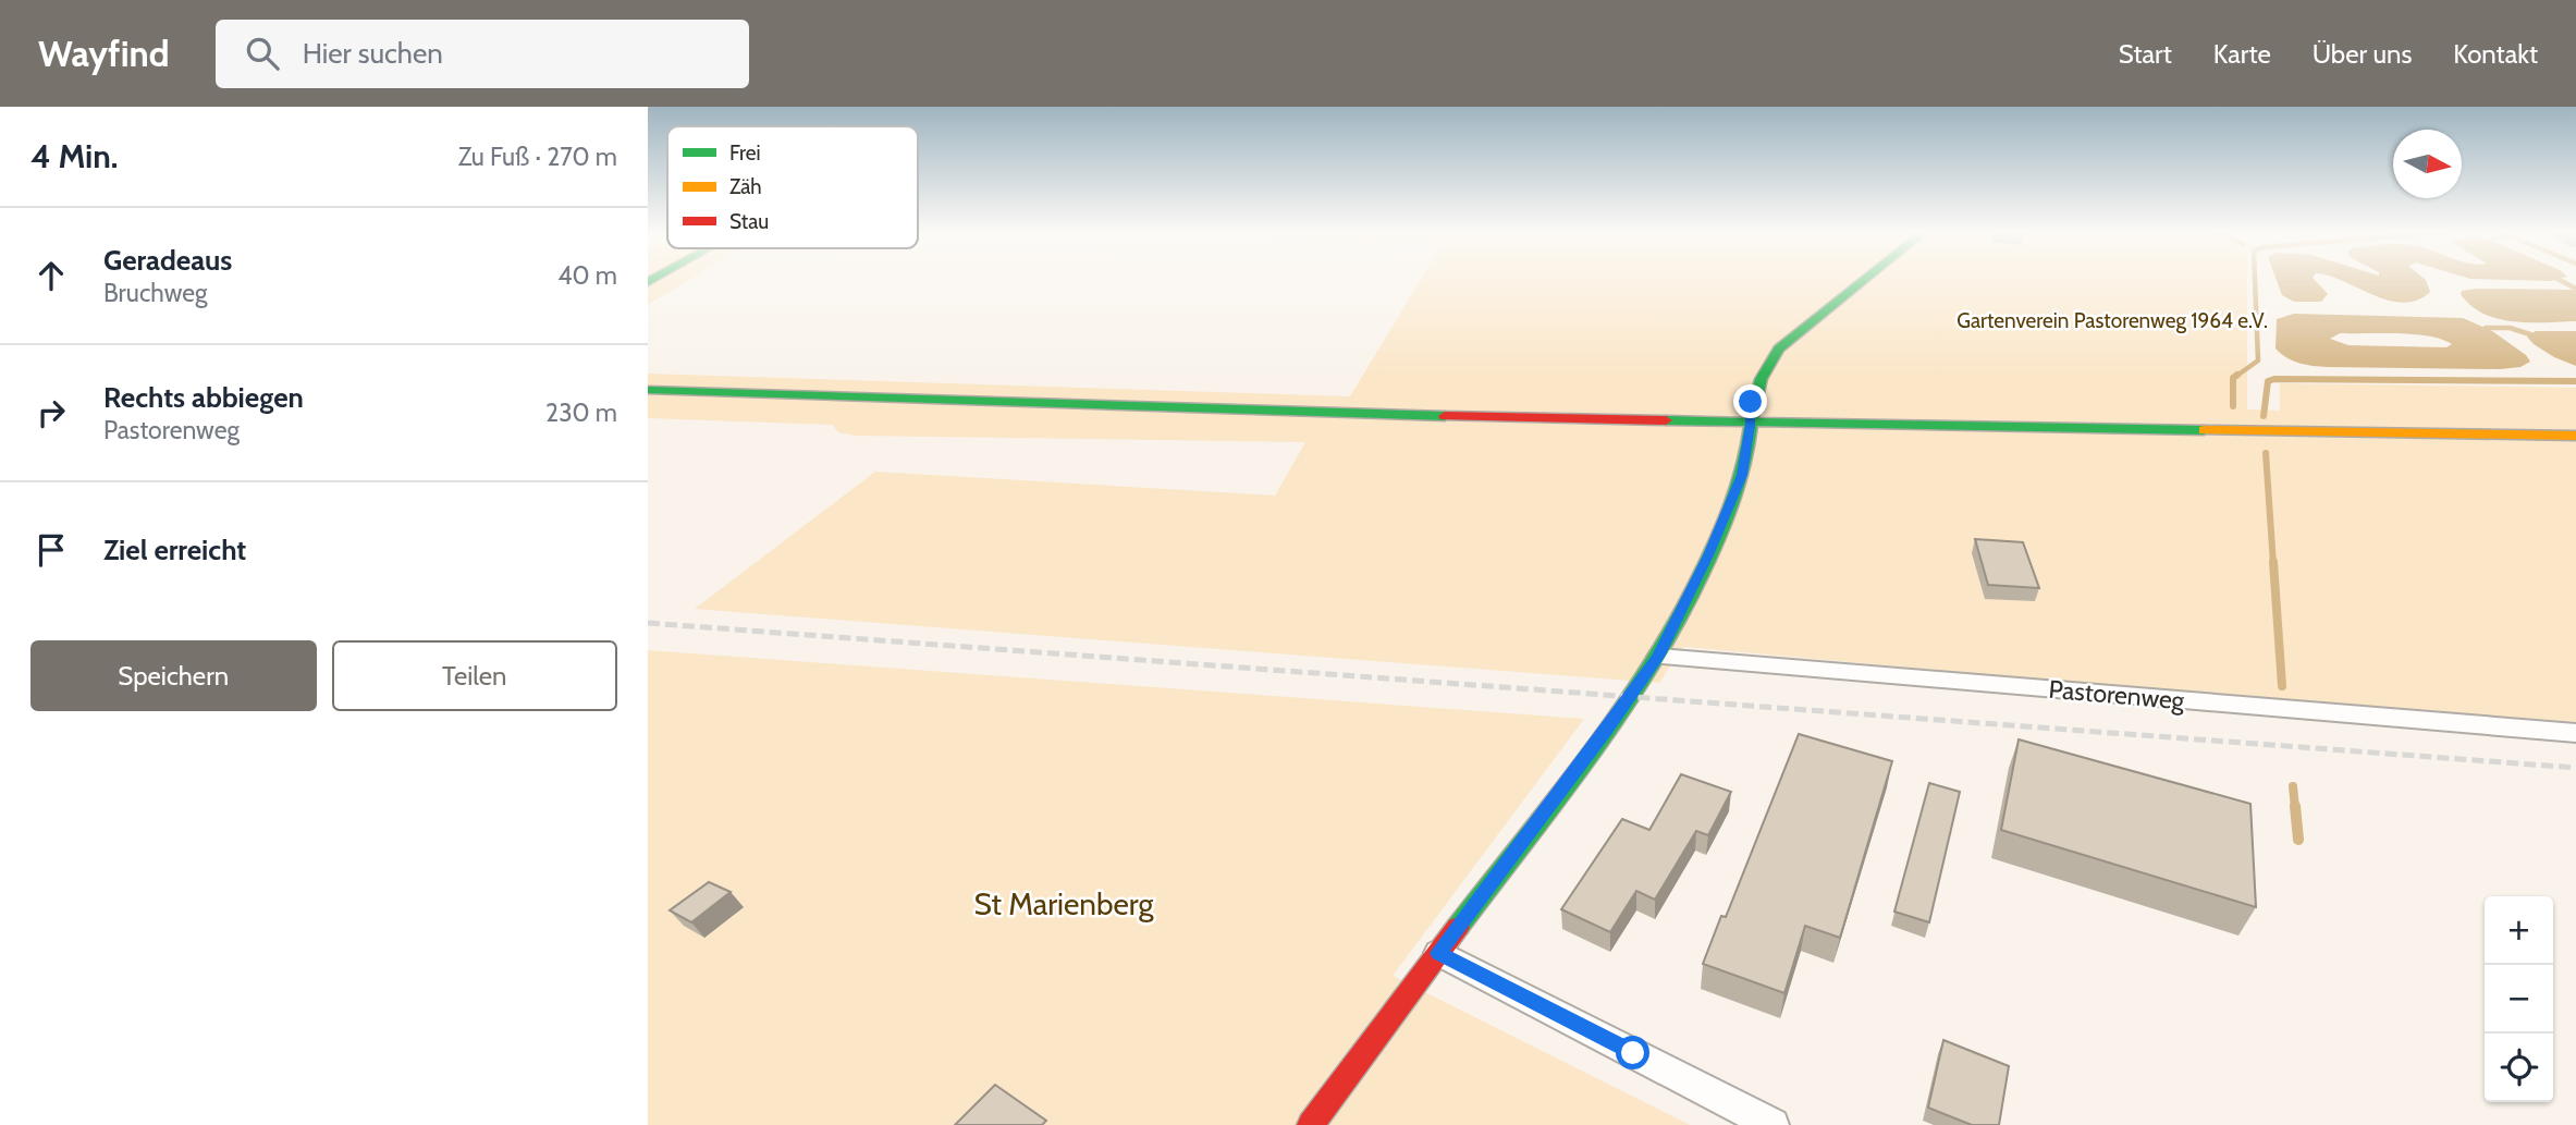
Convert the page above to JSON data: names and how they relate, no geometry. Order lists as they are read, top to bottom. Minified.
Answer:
{"streets":{"street":["Pastorenweg"]},"parks":["Gartenverein Pastorenweg 1964 e.V.","St Marienberg"],"legend":["Frei","Zäh","Stau"],"north":"right","page":{"header":"Wayfind","search":"Hier suchen","nav":["Start","Karte","Über uns","Kontakt"],"heading":["4 Min.","Zu Fuß · 270 m"],"list":[["Geradeaus","Bruchweg","40 m"],["Rechts abbiegen","Pastorenweg","230 m"],"Ziel erreicht"],"buttons":["Speichern","Teilen"],"map_buttons":["+","−"]}}
